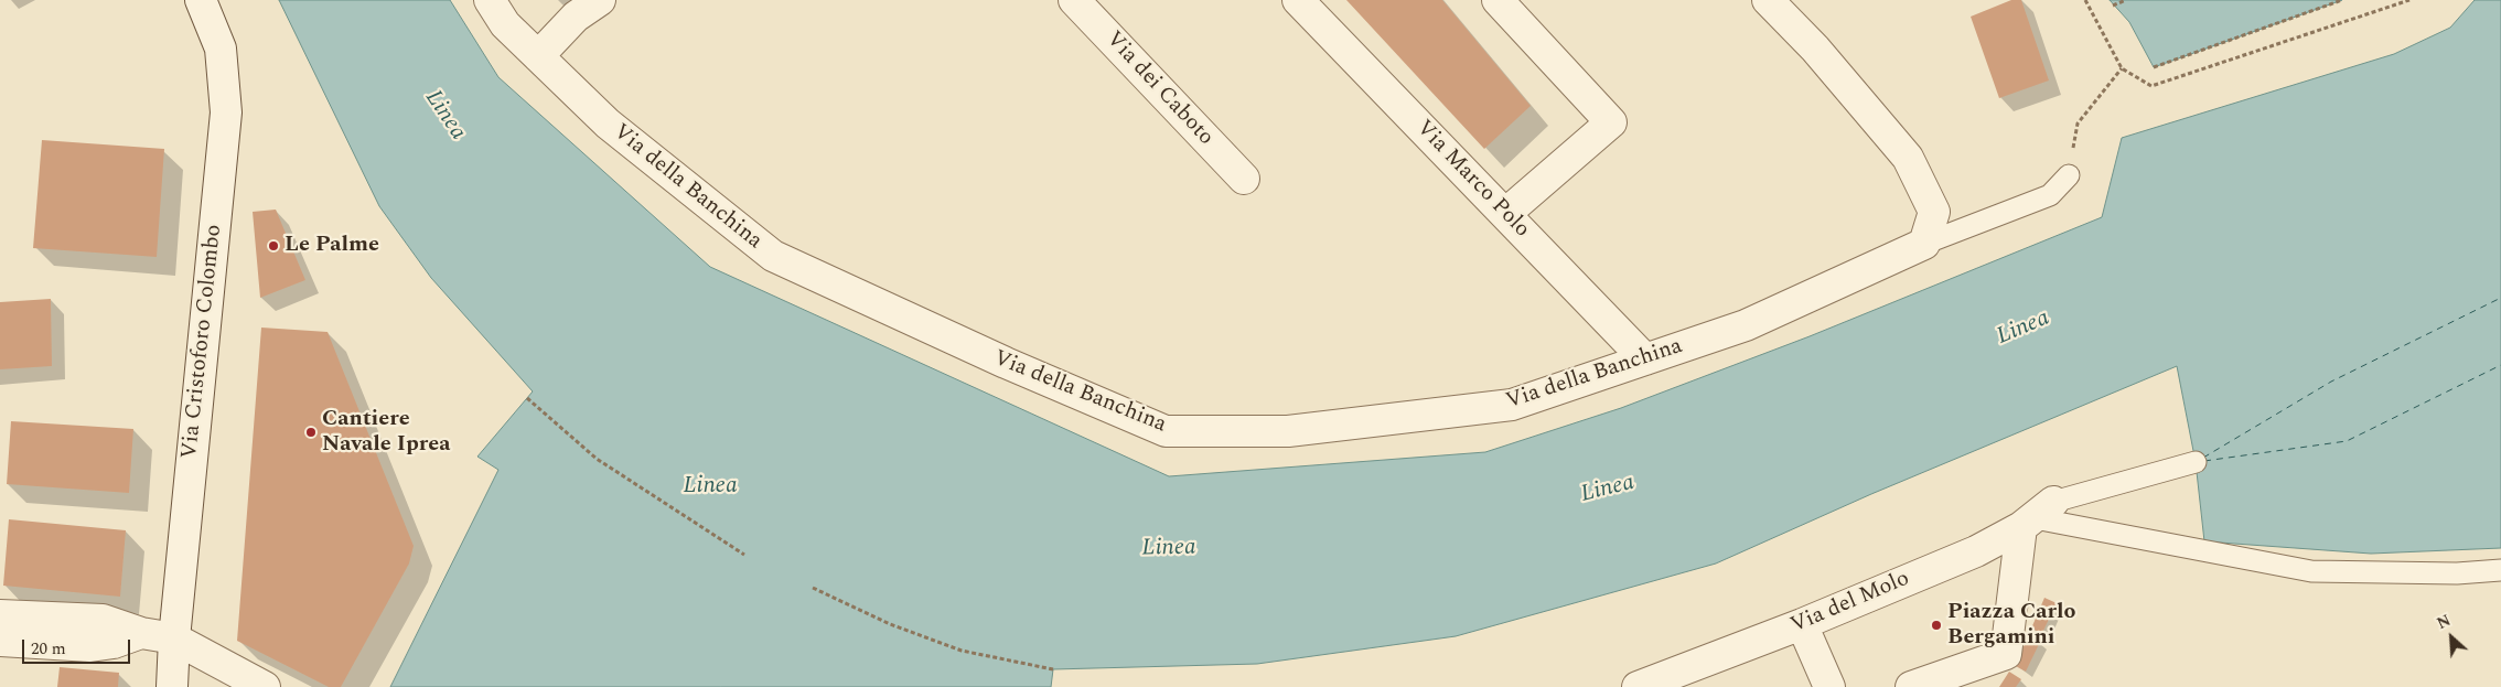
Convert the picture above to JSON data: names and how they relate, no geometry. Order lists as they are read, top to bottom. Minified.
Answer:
{"streets":{"street":["Via dei Caboto","Via Marco Polo","Via della Banchina","Via Cristoforo Colombo","Via del Molo"]},"crossings":[["Via Marco Polo","Via della Banchina"]],"water":["Linea"],"places":["Le Palme","Cantiere Navale Iprea","Piazza Carlo Bergamini"],"scale_bar":"20 m","north":"top left"}
